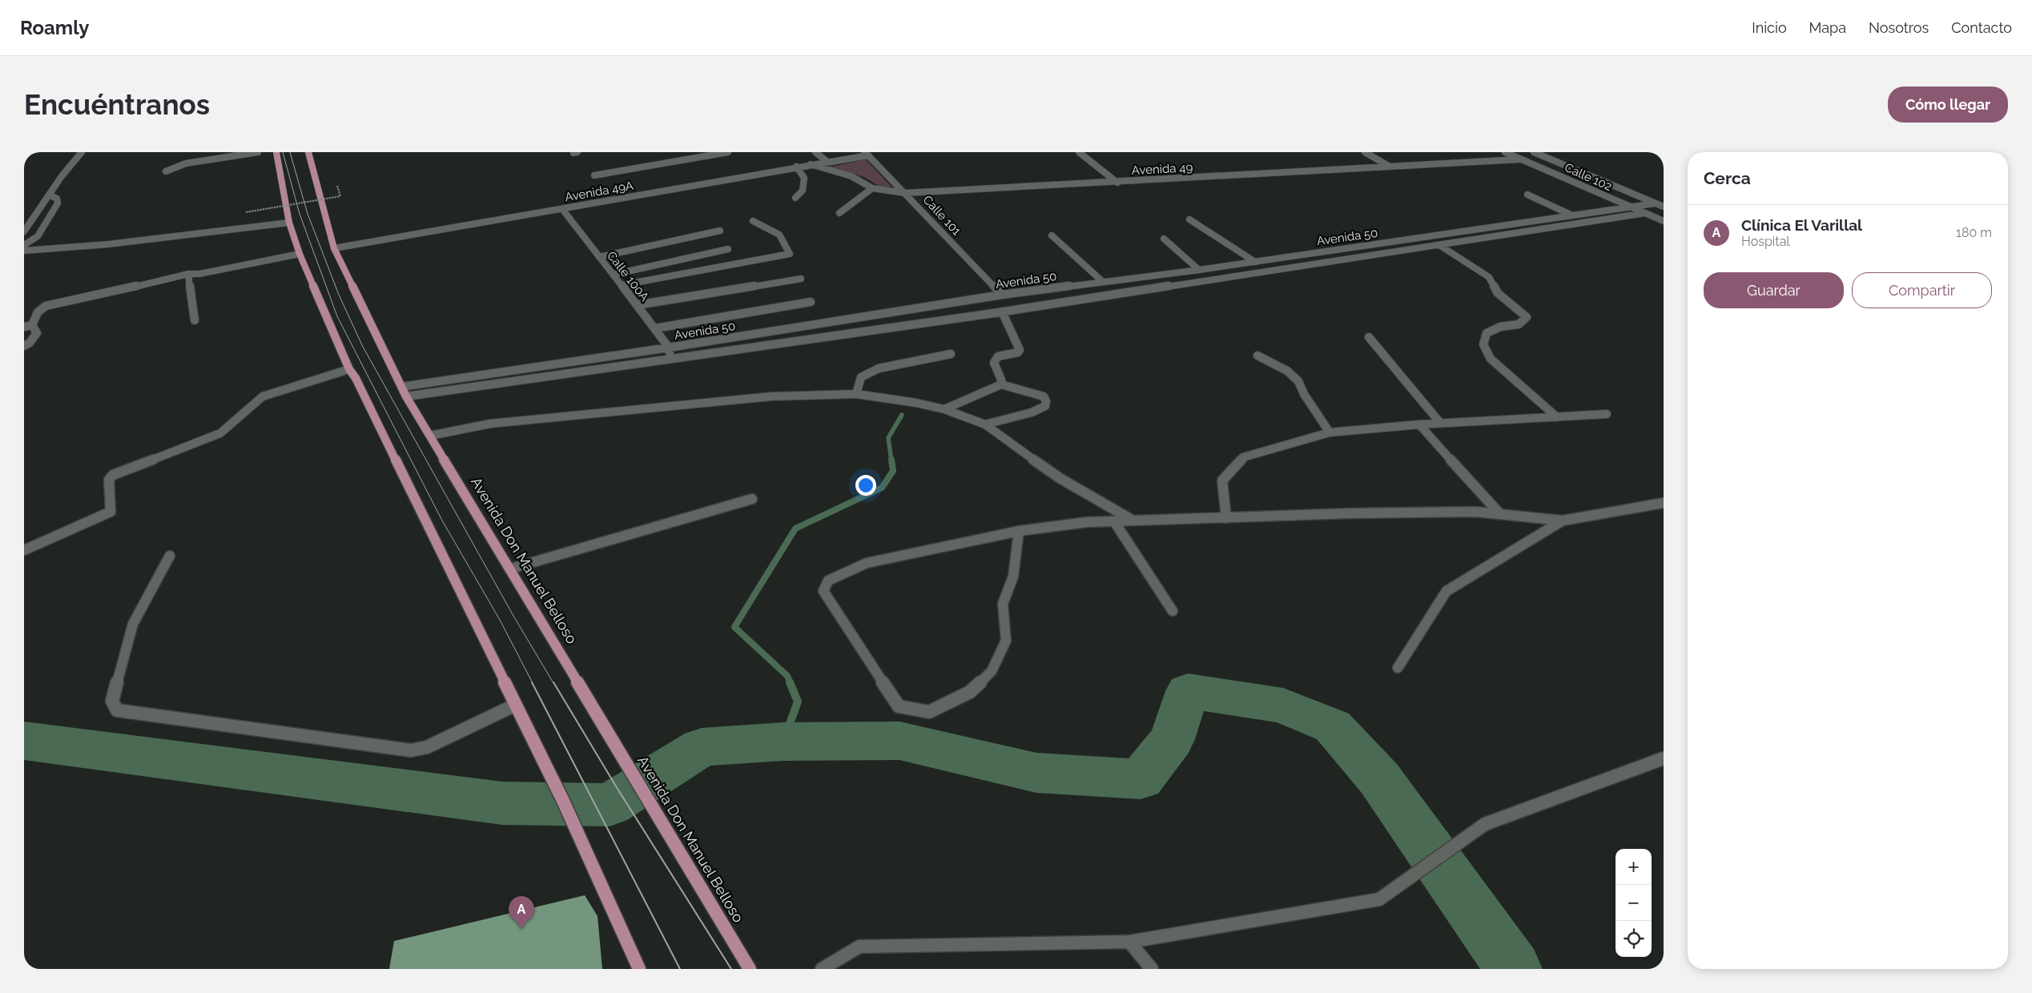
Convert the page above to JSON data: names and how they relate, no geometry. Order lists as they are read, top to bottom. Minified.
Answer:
{"streets":{"main road":["Avenida Don Manuel Belloso"],"street":["Avenida 49","Calle 102","Avenida 49A","Calle 101","Avenida 50","Calle 100A"]},"crossings":[["Avenida 49","Calle 102"],["Avenida 49","Avenida 49A"],["Avenida 49","Calle 101"],["Calle 102","Avenida 50"],["Avenida 49A","Calle 101"],["Avenida 49A","Calle 100A"],["Avenida 49A","Avenida Don Manuel Belloso"],["Calle 101","Avenida 50"],["Avenida 50","Calle 100A"],["Avenida 50","Avenida Don Manuel Belloso"]],"page":{"header":"Roamly","nav":["Inicio","Mapa","Nosotros","Contacto"],"buttons":["Cómo llegar",["Guardar","Compartir"]],"title":"Encuéntranos","heading":"Cerca","list":[{"mark":"A","name":"Clínica El Varillal","note":"Hospital","value":"180 m"}],"map_buttons":["+","−"],"pins":"A"}}
